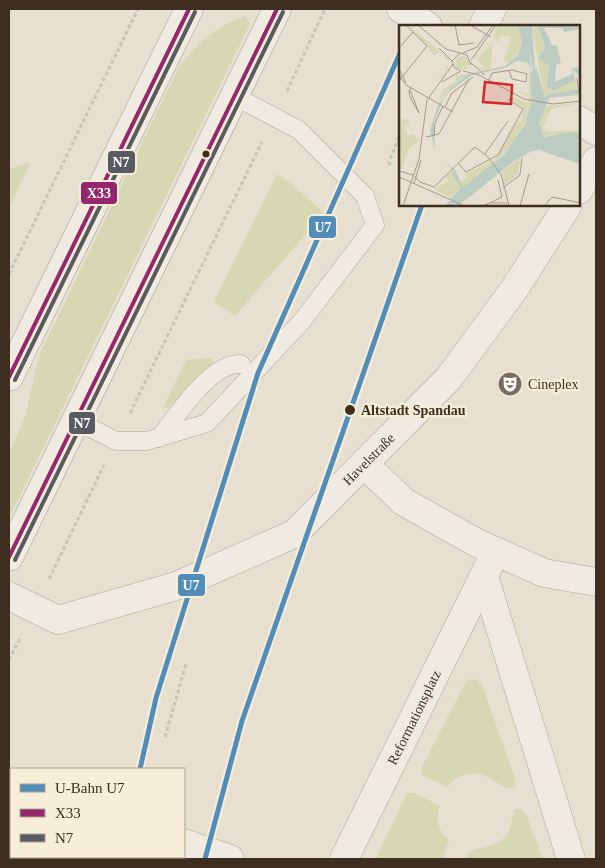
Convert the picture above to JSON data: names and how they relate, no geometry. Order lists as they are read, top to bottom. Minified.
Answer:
{"streets":{"street":["Havelstraße","Reformationsplatz"]},"places":{"theatre":["Cineplex"],"other":["Altstadt Spandau"]},"lines":["transit line X33","transit line N7","metro line U7"],"legend":["U-Bahn U7","X33","N7"]}
